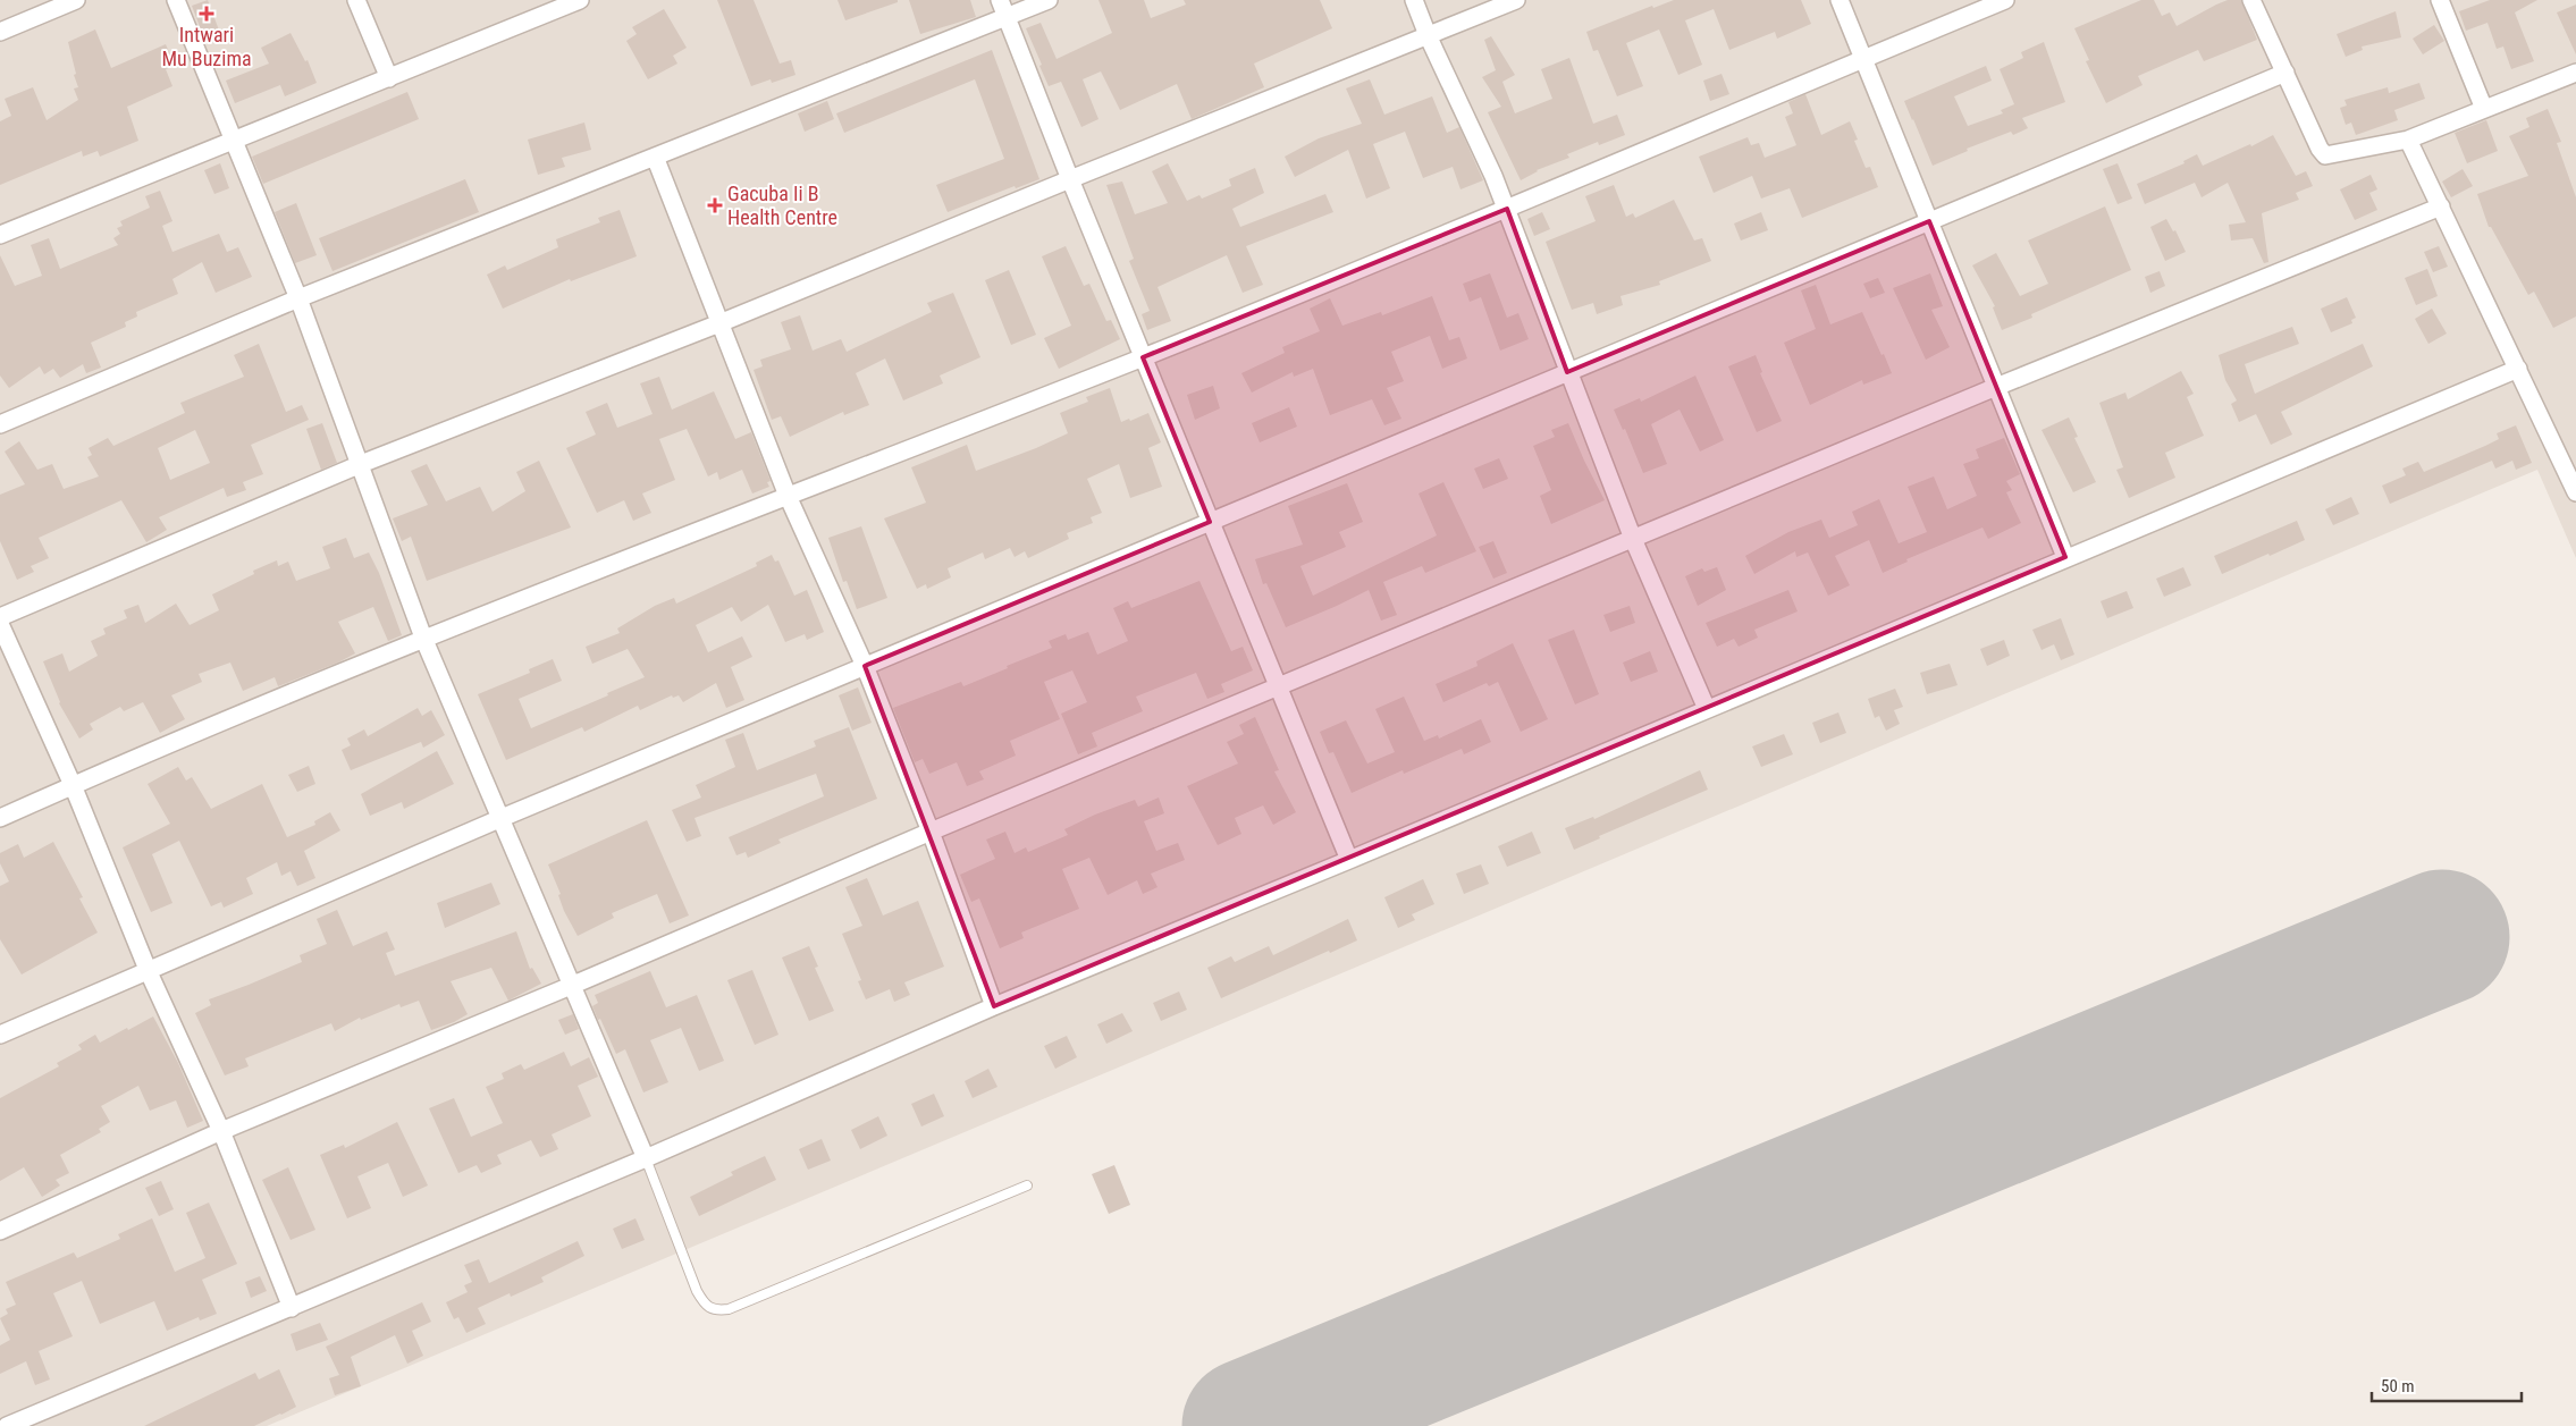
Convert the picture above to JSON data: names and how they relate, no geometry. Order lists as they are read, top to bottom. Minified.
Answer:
{"places":{"health":["Intwari Mu Buzima","Gacuba Ii B Health Centre"]},"scale_bar":"50 m"}
